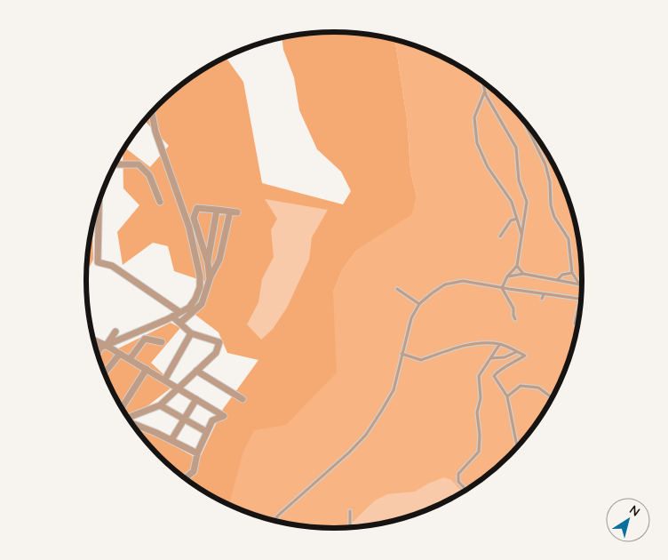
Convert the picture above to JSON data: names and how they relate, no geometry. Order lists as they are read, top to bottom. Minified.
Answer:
{"north":"top right"}
